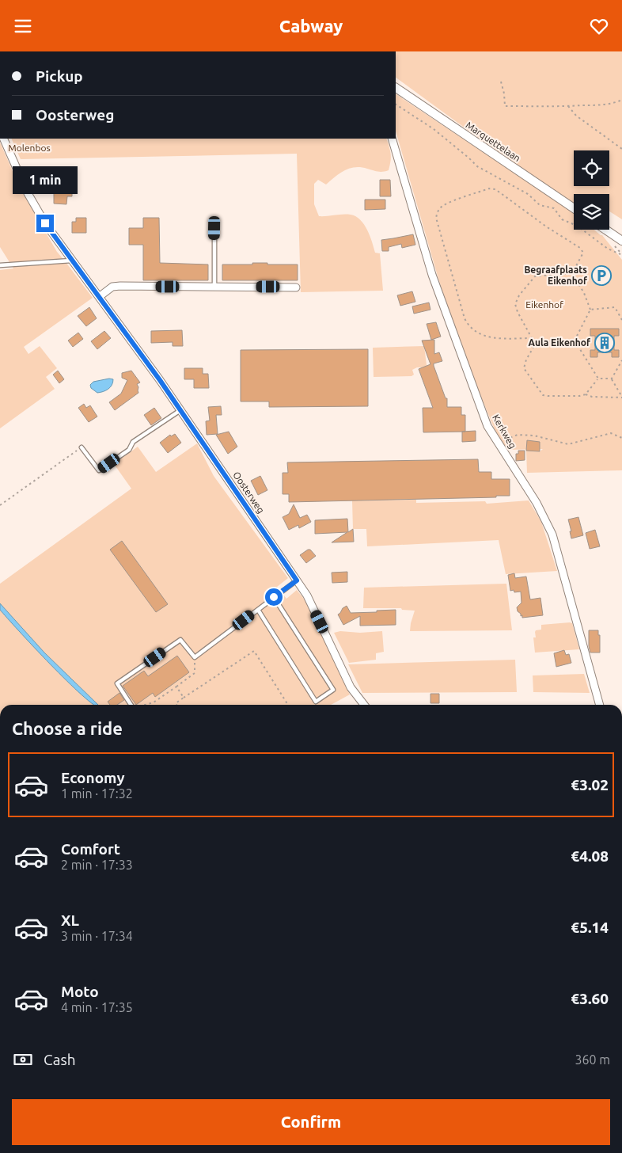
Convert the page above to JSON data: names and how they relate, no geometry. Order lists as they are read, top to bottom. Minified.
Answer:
{"streets":{"street":["Marquettelaan","Kerkweg","Oosterweg"]},"parks":["Molenbos","Eikenhof"],"places":{"parking":["Begraafplaats Eikenhof"],"building":["Aula Eikenhof"]},"page":{"header":"Cabway","banner":["Pickup","Oosterweg"],"bubble":"1 min","heading":"Choose a ride","list":[{"name":"Economy","note":"1 min · 17:32","value":"€3.02"},{"name":"Comfort","note":"2 min · 17:33","value":"€4.08"},{"name":"XL","note":"3 min · 17:34","value":"€5.14"},{"name":"Moto","note":"4 min · 17:35","value":"€3.60"}],"pay":["Cash","360 m"],"buttons":"Confirm"}}
